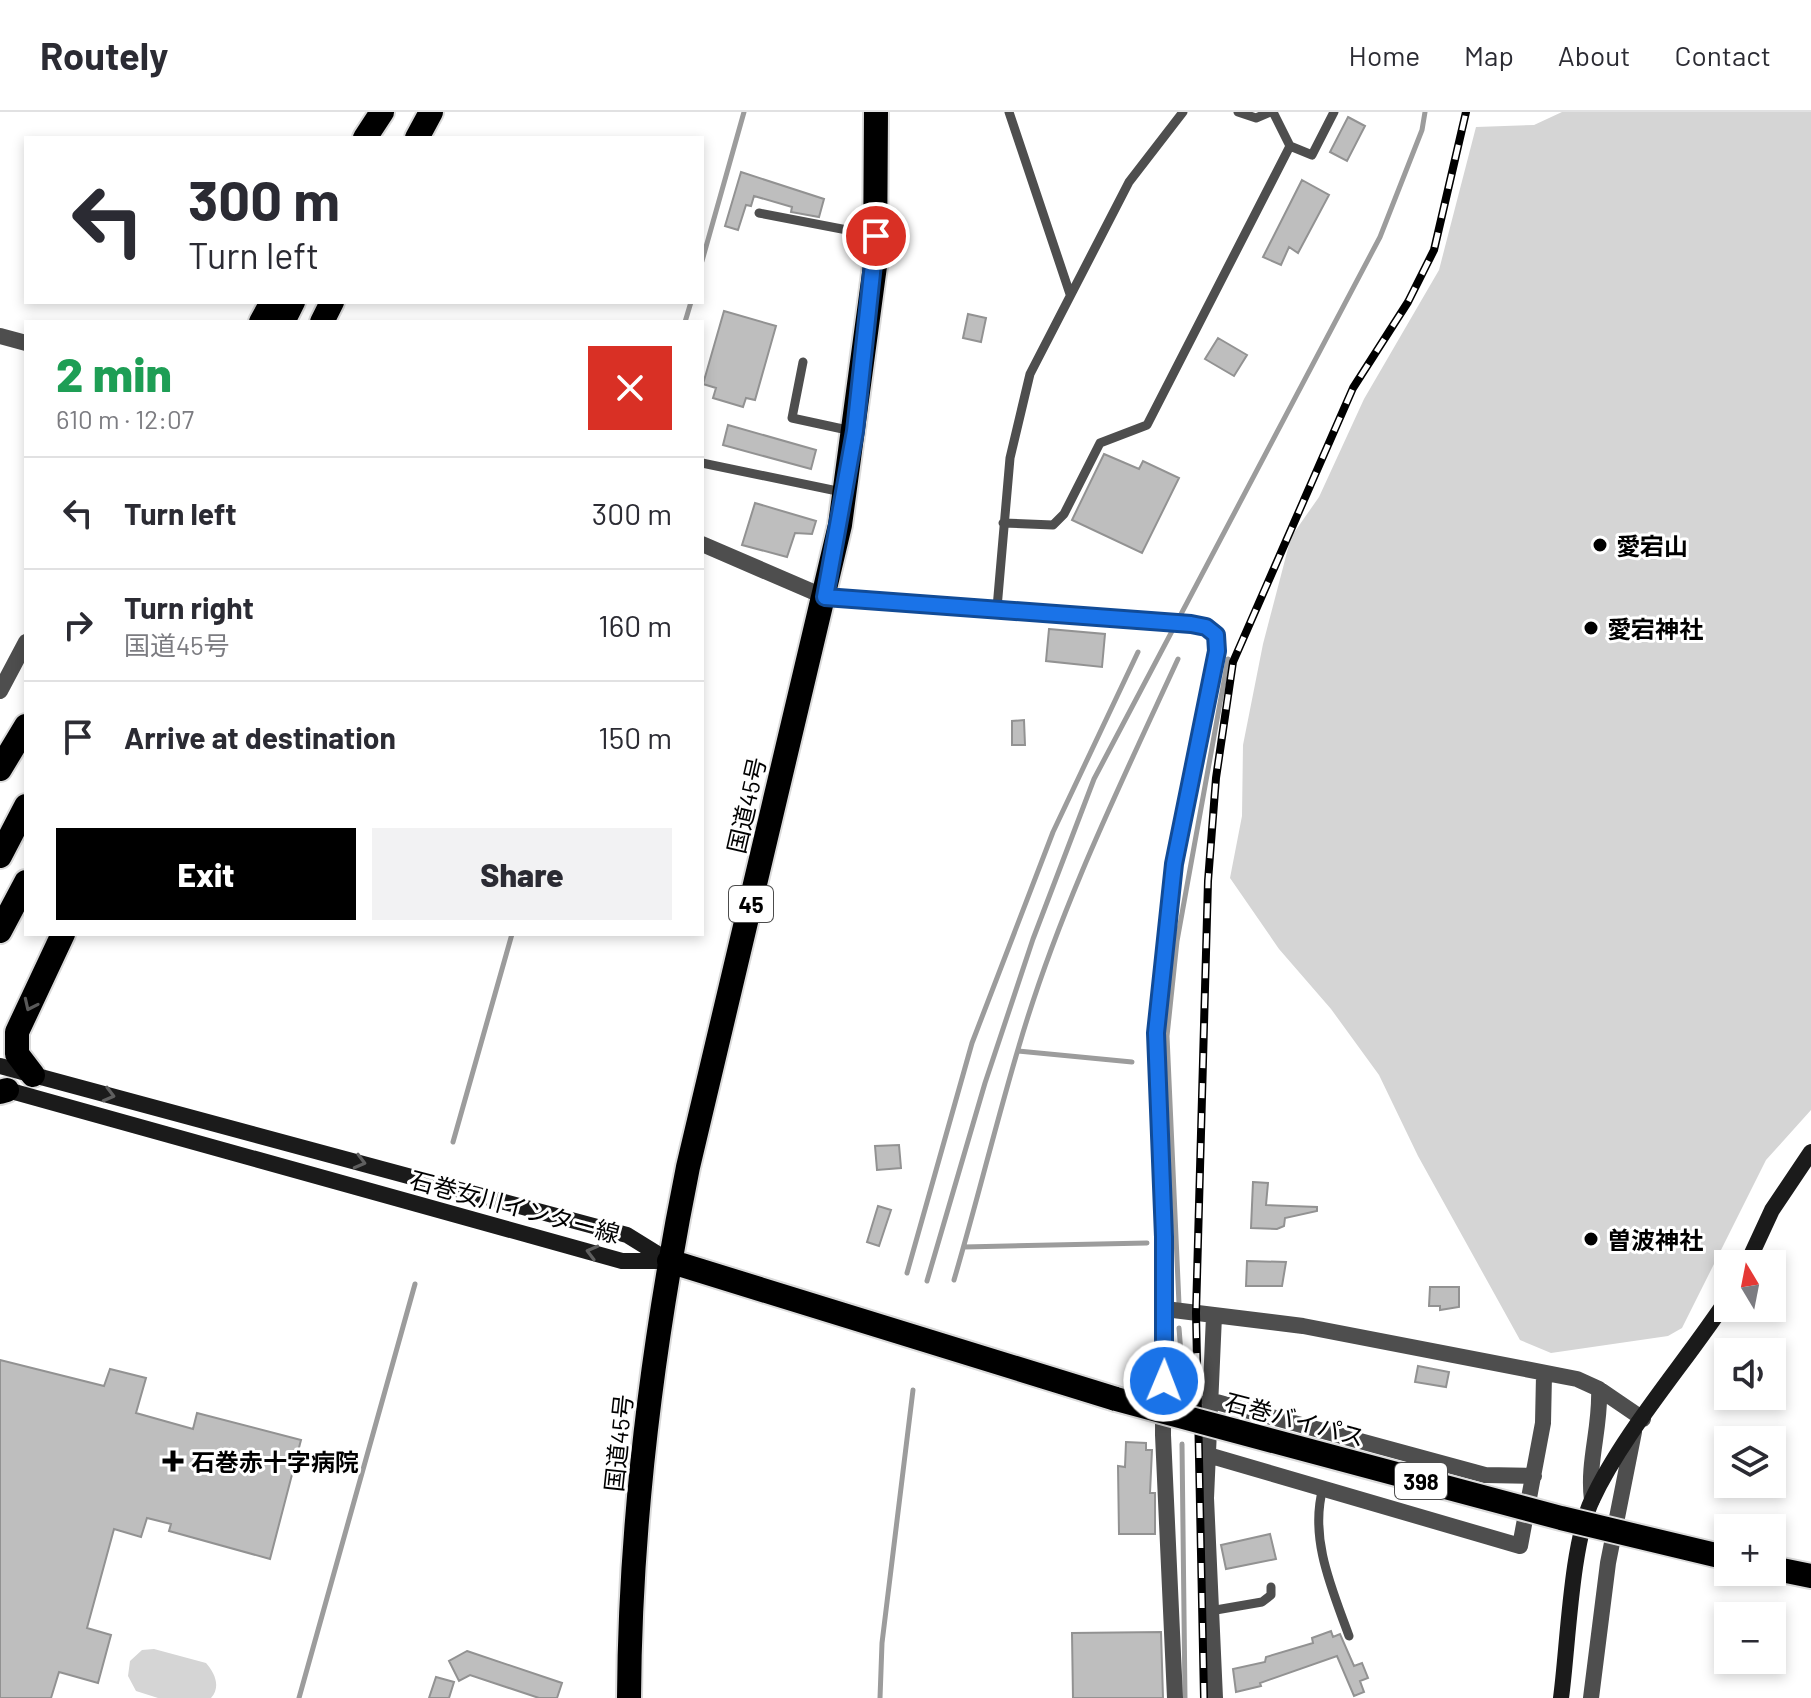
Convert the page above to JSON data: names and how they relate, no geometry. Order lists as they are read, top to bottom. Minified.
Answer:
{"streets":{"highway":["国道45号","45","石巻バイパス","398"],"main road":["石巻女川インター線"]},"crossings":[["国道45号","石巻女川インター線"],["国道45号","石巻バイパス"],["石巻女川インター線","石巻バイパス"]],"places":{"other":["愛宕山","愛宕神社","曽波神社"],"health":["石巻赤十字病院"]},"north":"top","page":{"header":"Routely","nav":["Home","Map","About","Contact"],"turn":["300 m","Turn left"],"heading":["2 min","610 m · 12:07"],"list":[{"name":"Turn left","value":"300 m"},{"name":"Turn right","note":"国道45号","value":"160 m"},{"name":"Arrive at destination","value":"150 m"}],"buttons":["Exit","Share"],"map_buttons":["+","−"]}}
